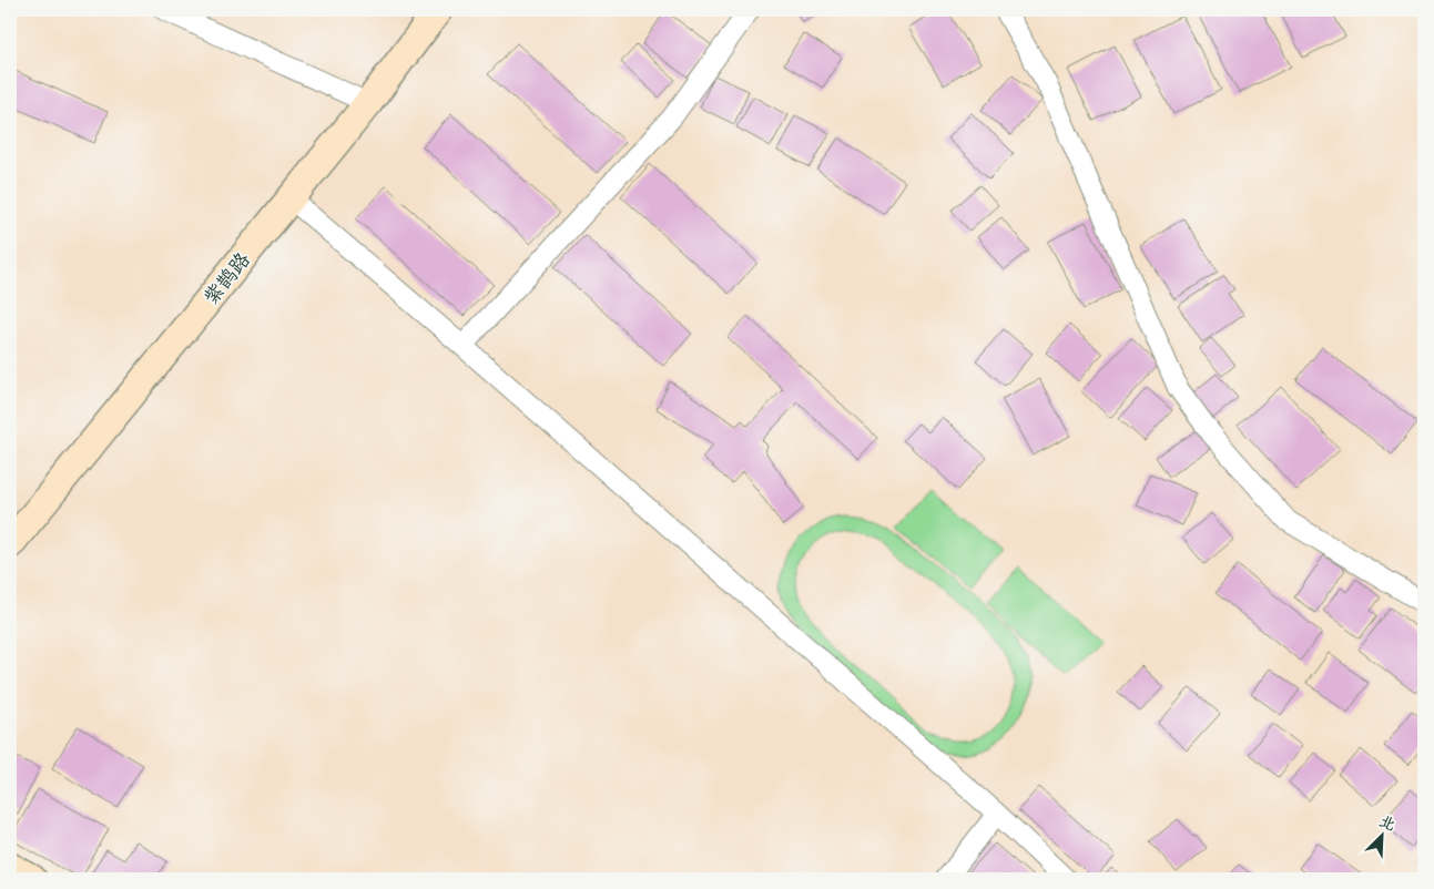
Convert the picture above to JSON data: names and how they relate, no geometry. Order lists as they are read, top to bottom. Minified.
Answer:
{"streets":{"street":["紫鹊路"]},"north":"top right"}
